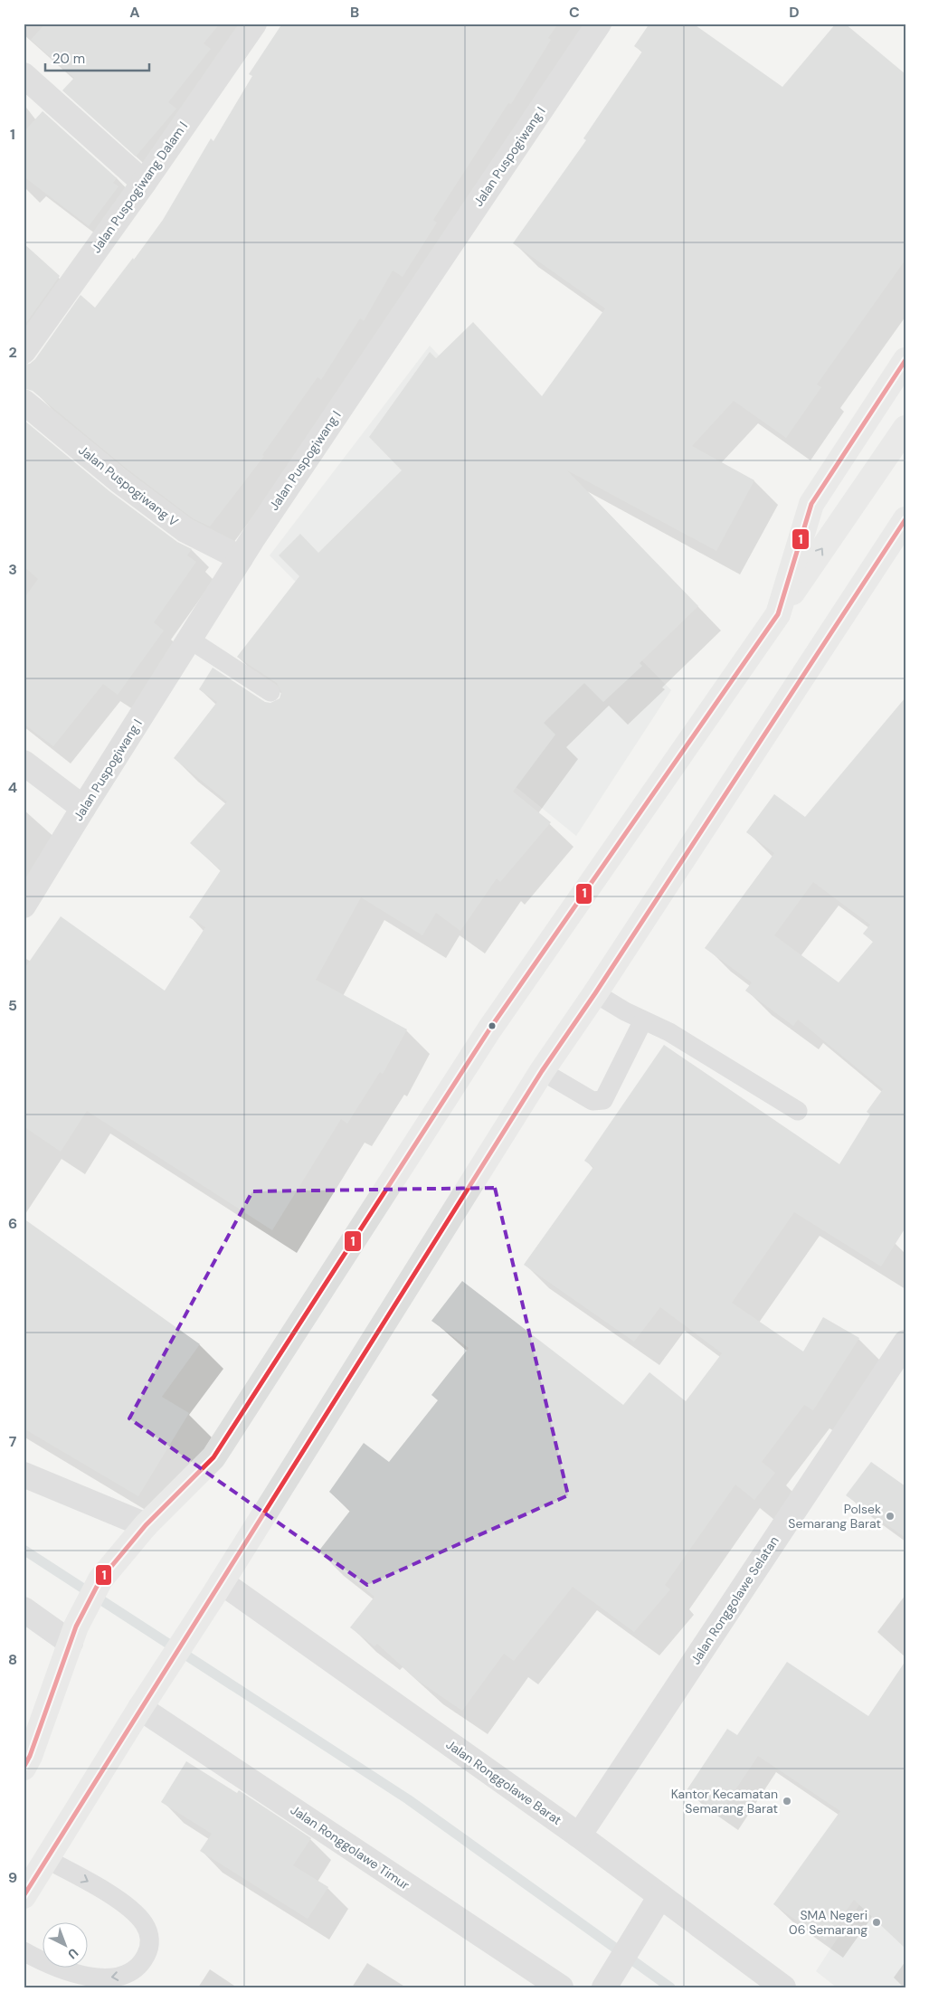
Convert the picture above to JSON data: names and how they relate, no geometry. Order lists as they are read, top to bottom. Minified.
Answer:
{"streets":{"street":["Jalan Puspogiwang I","Jalan Puspogiwang Dalam I","Jalan Puspogiwang V","Jalan Ronggolawe Selatan","Jalan Ronggolawe Barat","Jalan Ronggolawe Timur"]},"crossings":[["Jalan Puspogiwang I","Jalan Puspogiwang V"],["Jalan Ronggolawe Selatan","Jalan Ronggolawe Barat"]],"places":["Polsek Semarang Barat","Kantor Kecamatan Semarang Barat","SMA Negeri 06 Semarang"],"lines":["transit line 1"],"scale_bar":"20 m","north":"bottom right","grid":{"columns":["A","B","C","D"],"rows":["1","2","3","4","5","6","7","8","9"]}}
